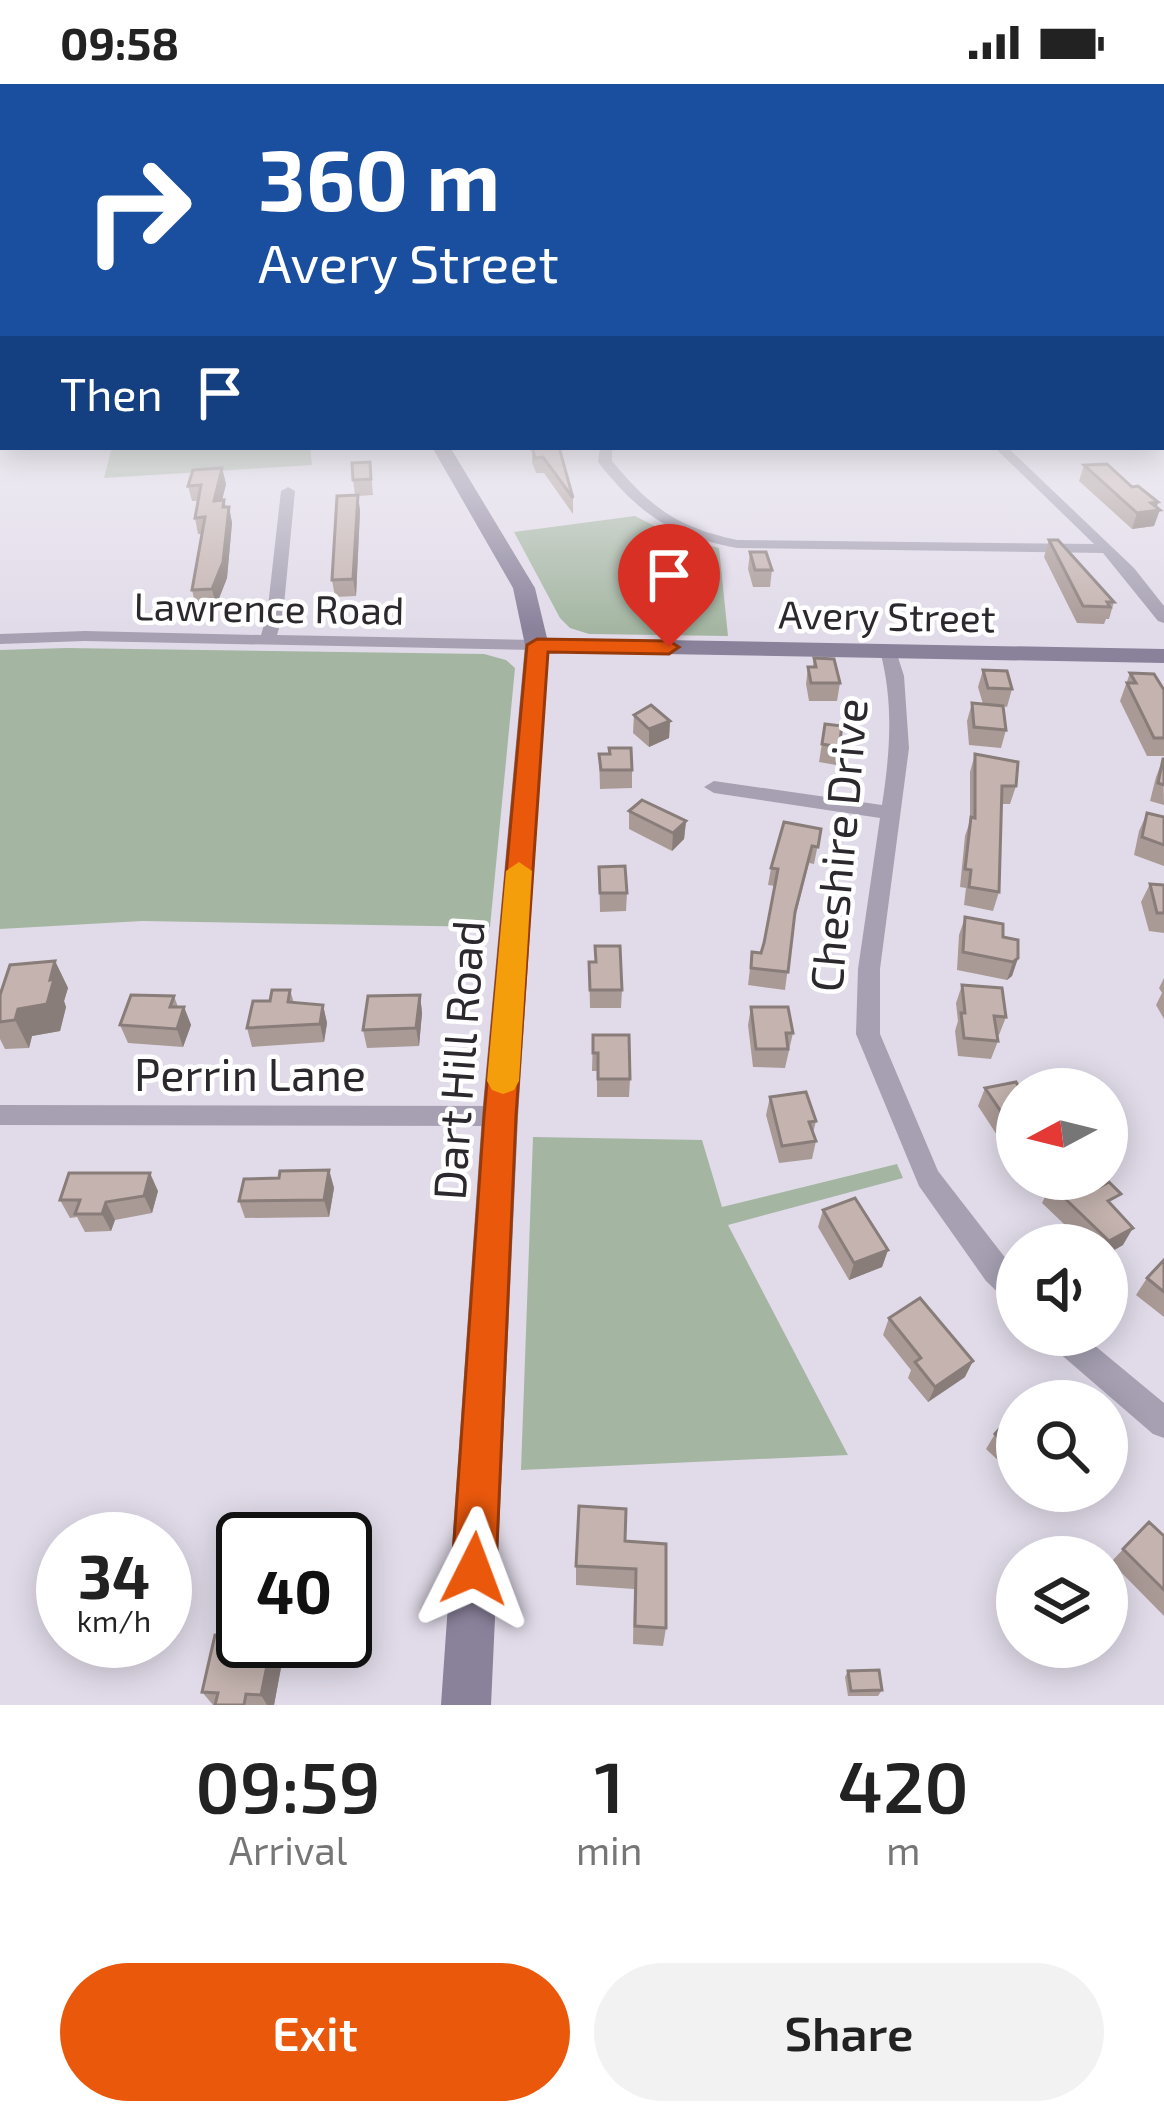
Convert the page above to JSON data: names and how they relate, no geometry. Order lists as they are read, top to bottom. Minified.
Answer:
{"streets":{"main road":["Avery Street","Dart Hill Road"],"street":["Lawrence Road","Cheshire Drive","Perrin Lane"]},"crossings":[["Lawrence Road","Avery Street"],["Lawrence Road","Dart Hill Road"],["Avery Street","Cheshire Drive"],["Avery Street","Dart Hill Road"],["Dart Hill Road","Perrin Lane"]],"north":"left","page":{"status":"09:58","turn":["360 m","Avery Street"],"then":"Then","speed":"34 km/h","limit":"40","eta":["09:59","Arrival","1","min","420","m"],"buttons":["Exit","Share"]}}
